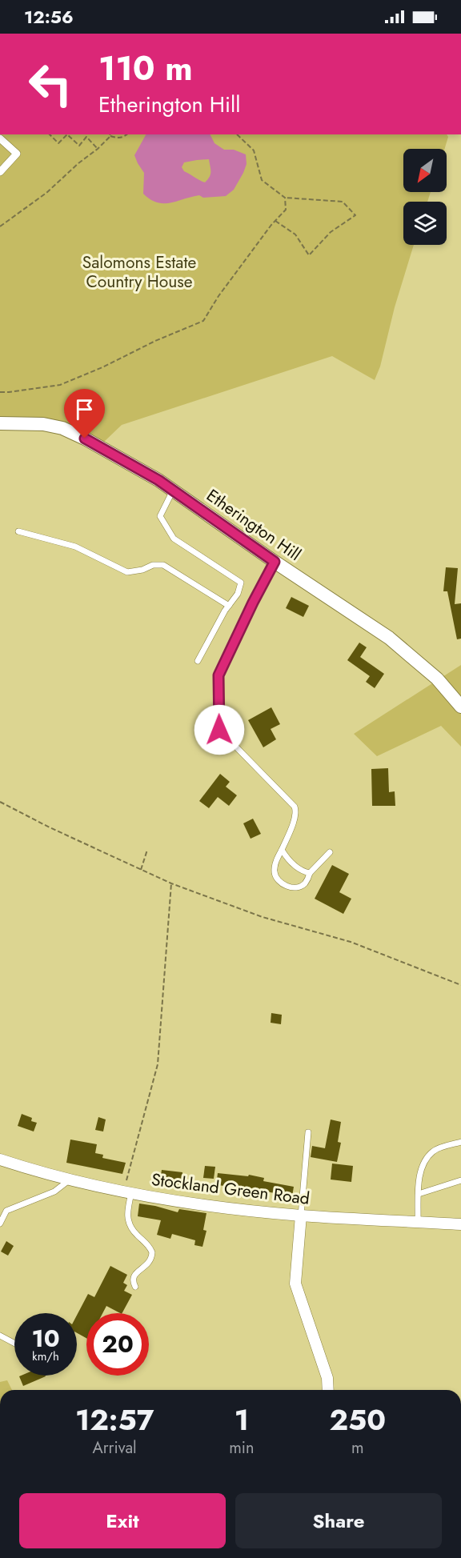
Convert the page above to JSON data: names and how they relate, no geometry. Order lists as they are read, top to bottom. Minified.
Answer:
{"streets":{"street":["Etherington Hill","Stockland Green Road"]},"parks":["Salomons Estate Country House"],"north":"bottom left","page":{"status":"12:56","turn":["110 m","Etherington Hill"],"speed":"10 km/h","limit":"20","eta":["12:57","Arrival","1","min","250","m"],"buttons":["Exit","Share"]}}
